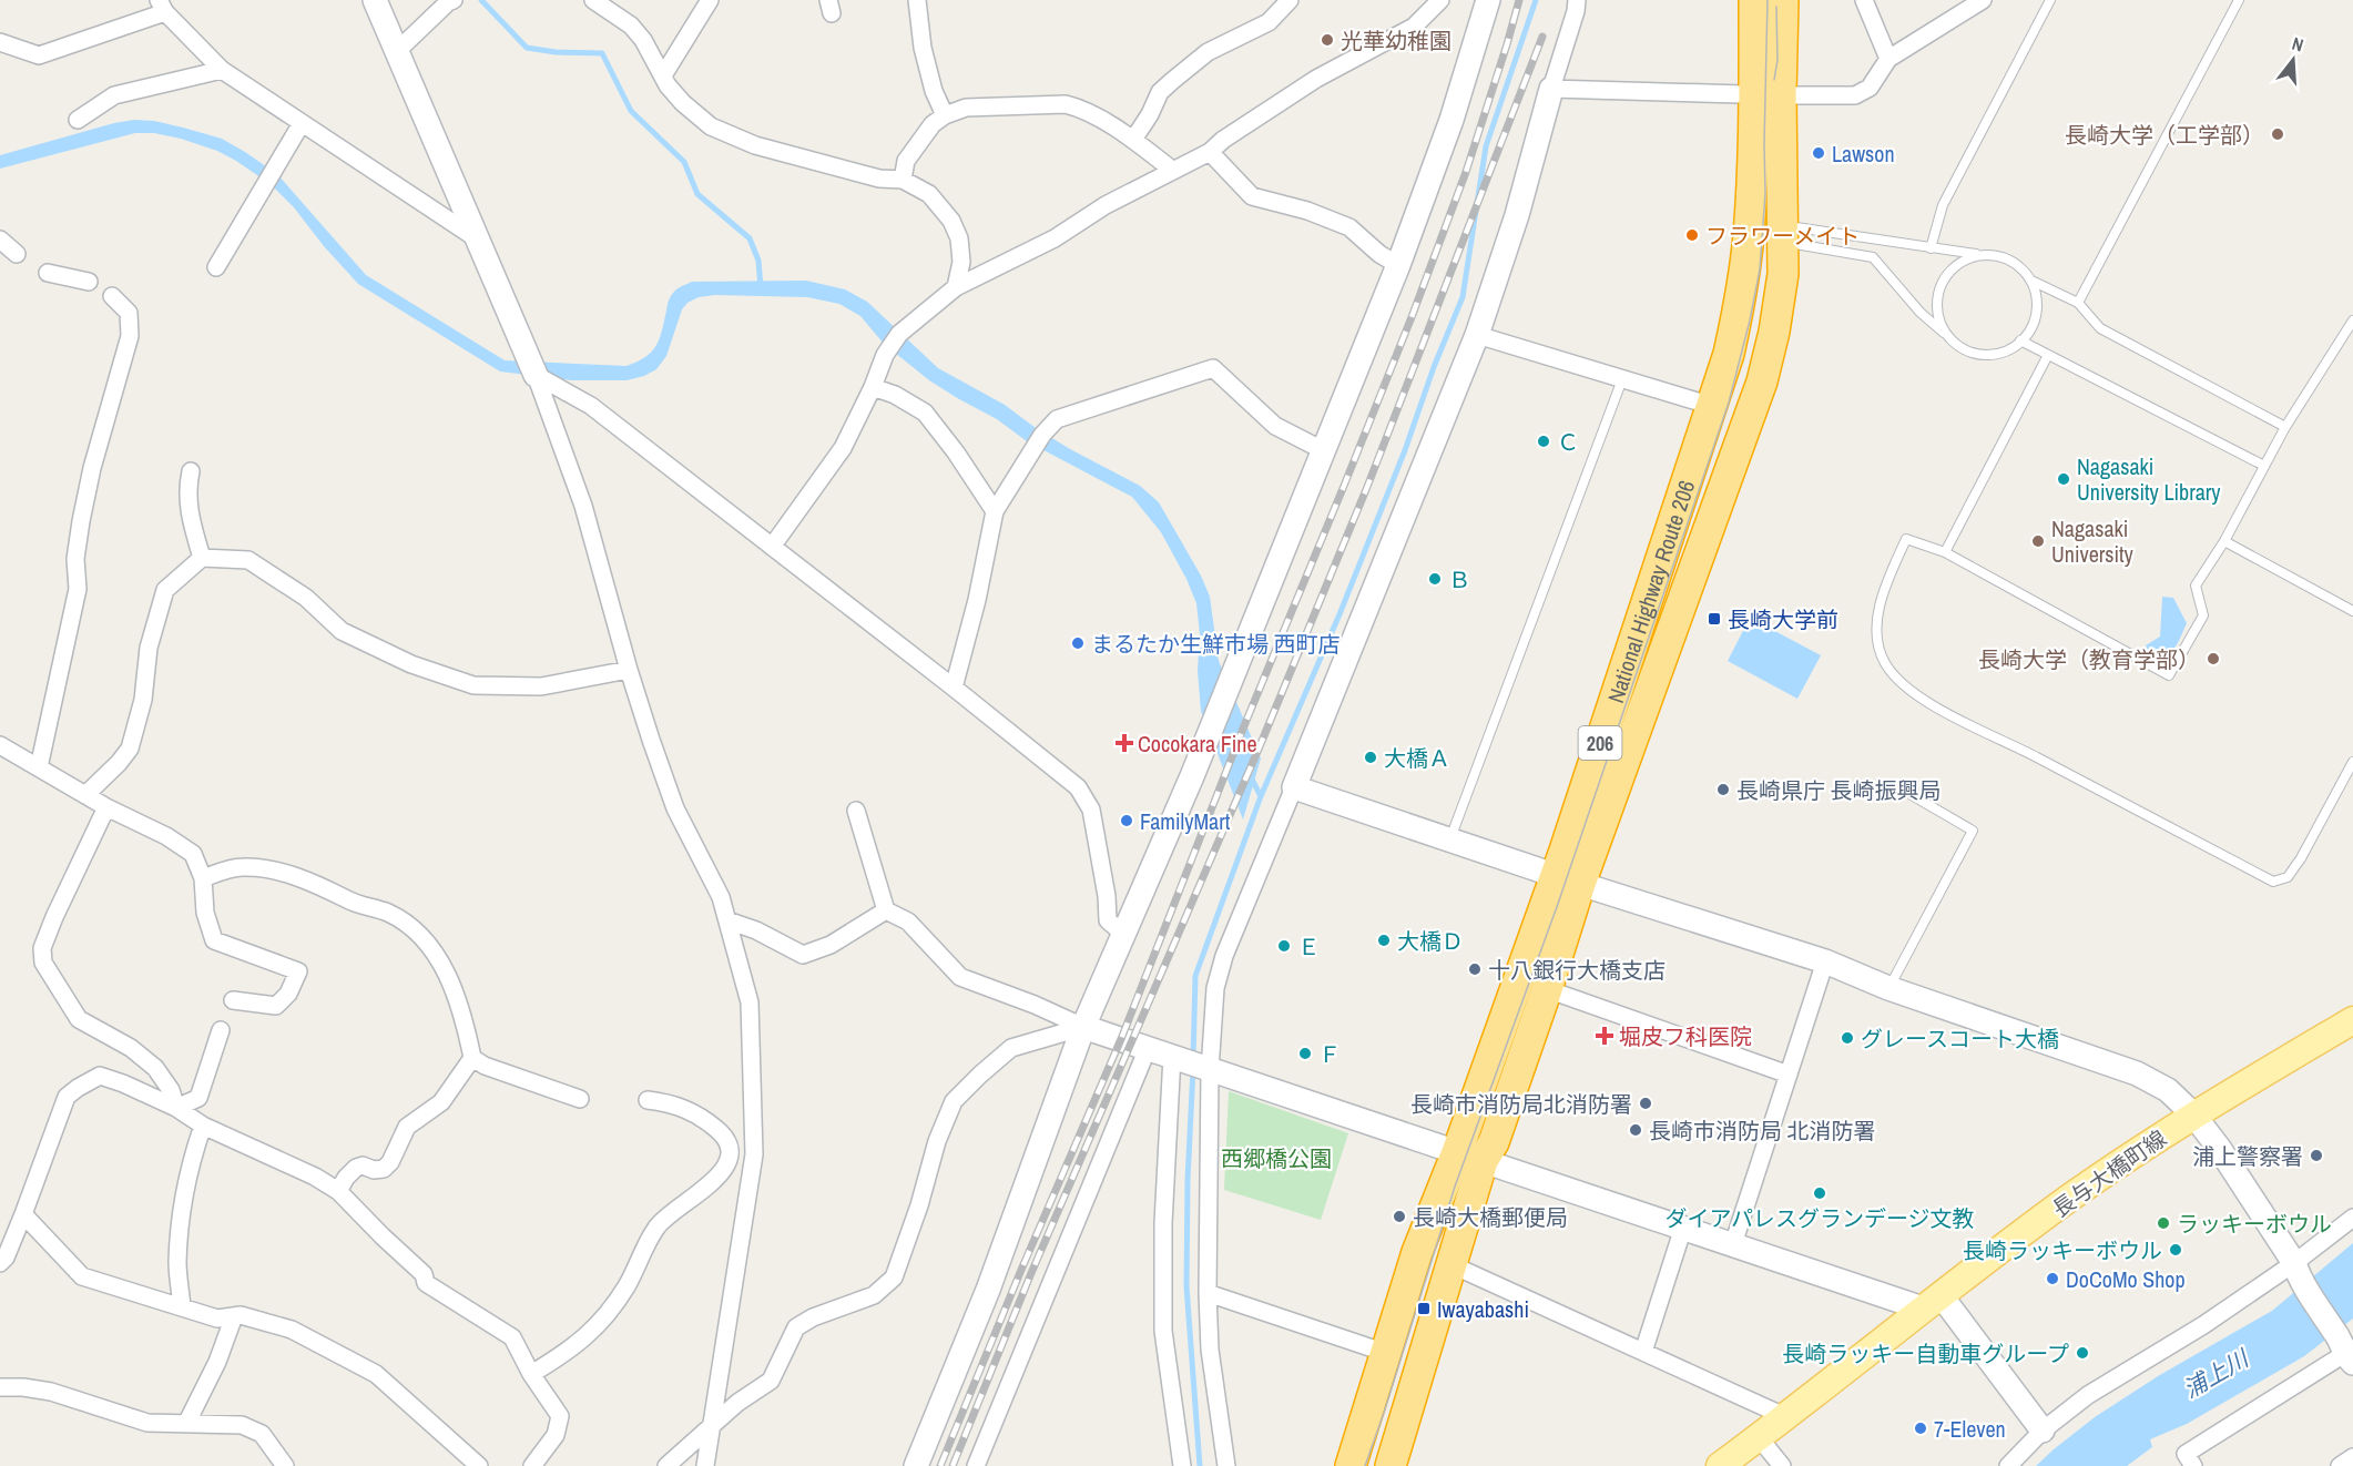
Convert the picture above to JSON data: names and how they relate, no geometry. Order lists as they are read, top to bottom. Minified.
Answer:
{"streets":{"highway":["National Highway Route 206","206"],"main road":["長与大橋町線"]},"water":["浦上川"],"parks":["西郷橋公園"],"places":{"other":["光華幼稚園","長崎大学（工学部）","Lawson","フラワーメイト","Ｃ","Nagasaki University Library","Nagasaki University","Ｂ","まるたか生鮮市場 西町店","長崎大学（教育学部）","大橋Ａ","長崎県庁 長崎振興局","FamilyMart","大橋Ｄ","Ｅ","十八銀行大橋支店","グレースコート大橋","Ｆ","長崎市消防局北消防署","長崎市消防局 北消防署","浦上警察署","ダイアパレスグランデージ文教","長崎大橋郵便局","ラッキーボウル","長崎ラッキーボウル","DoCoMo Shop","長崎ラッキー自動車グループ","7-Eleven"],"transit":["長崎大学前","Iwayabashi"],"health":["Cocokara Fine","堀皮フ科医院"]},"north":"top"}
